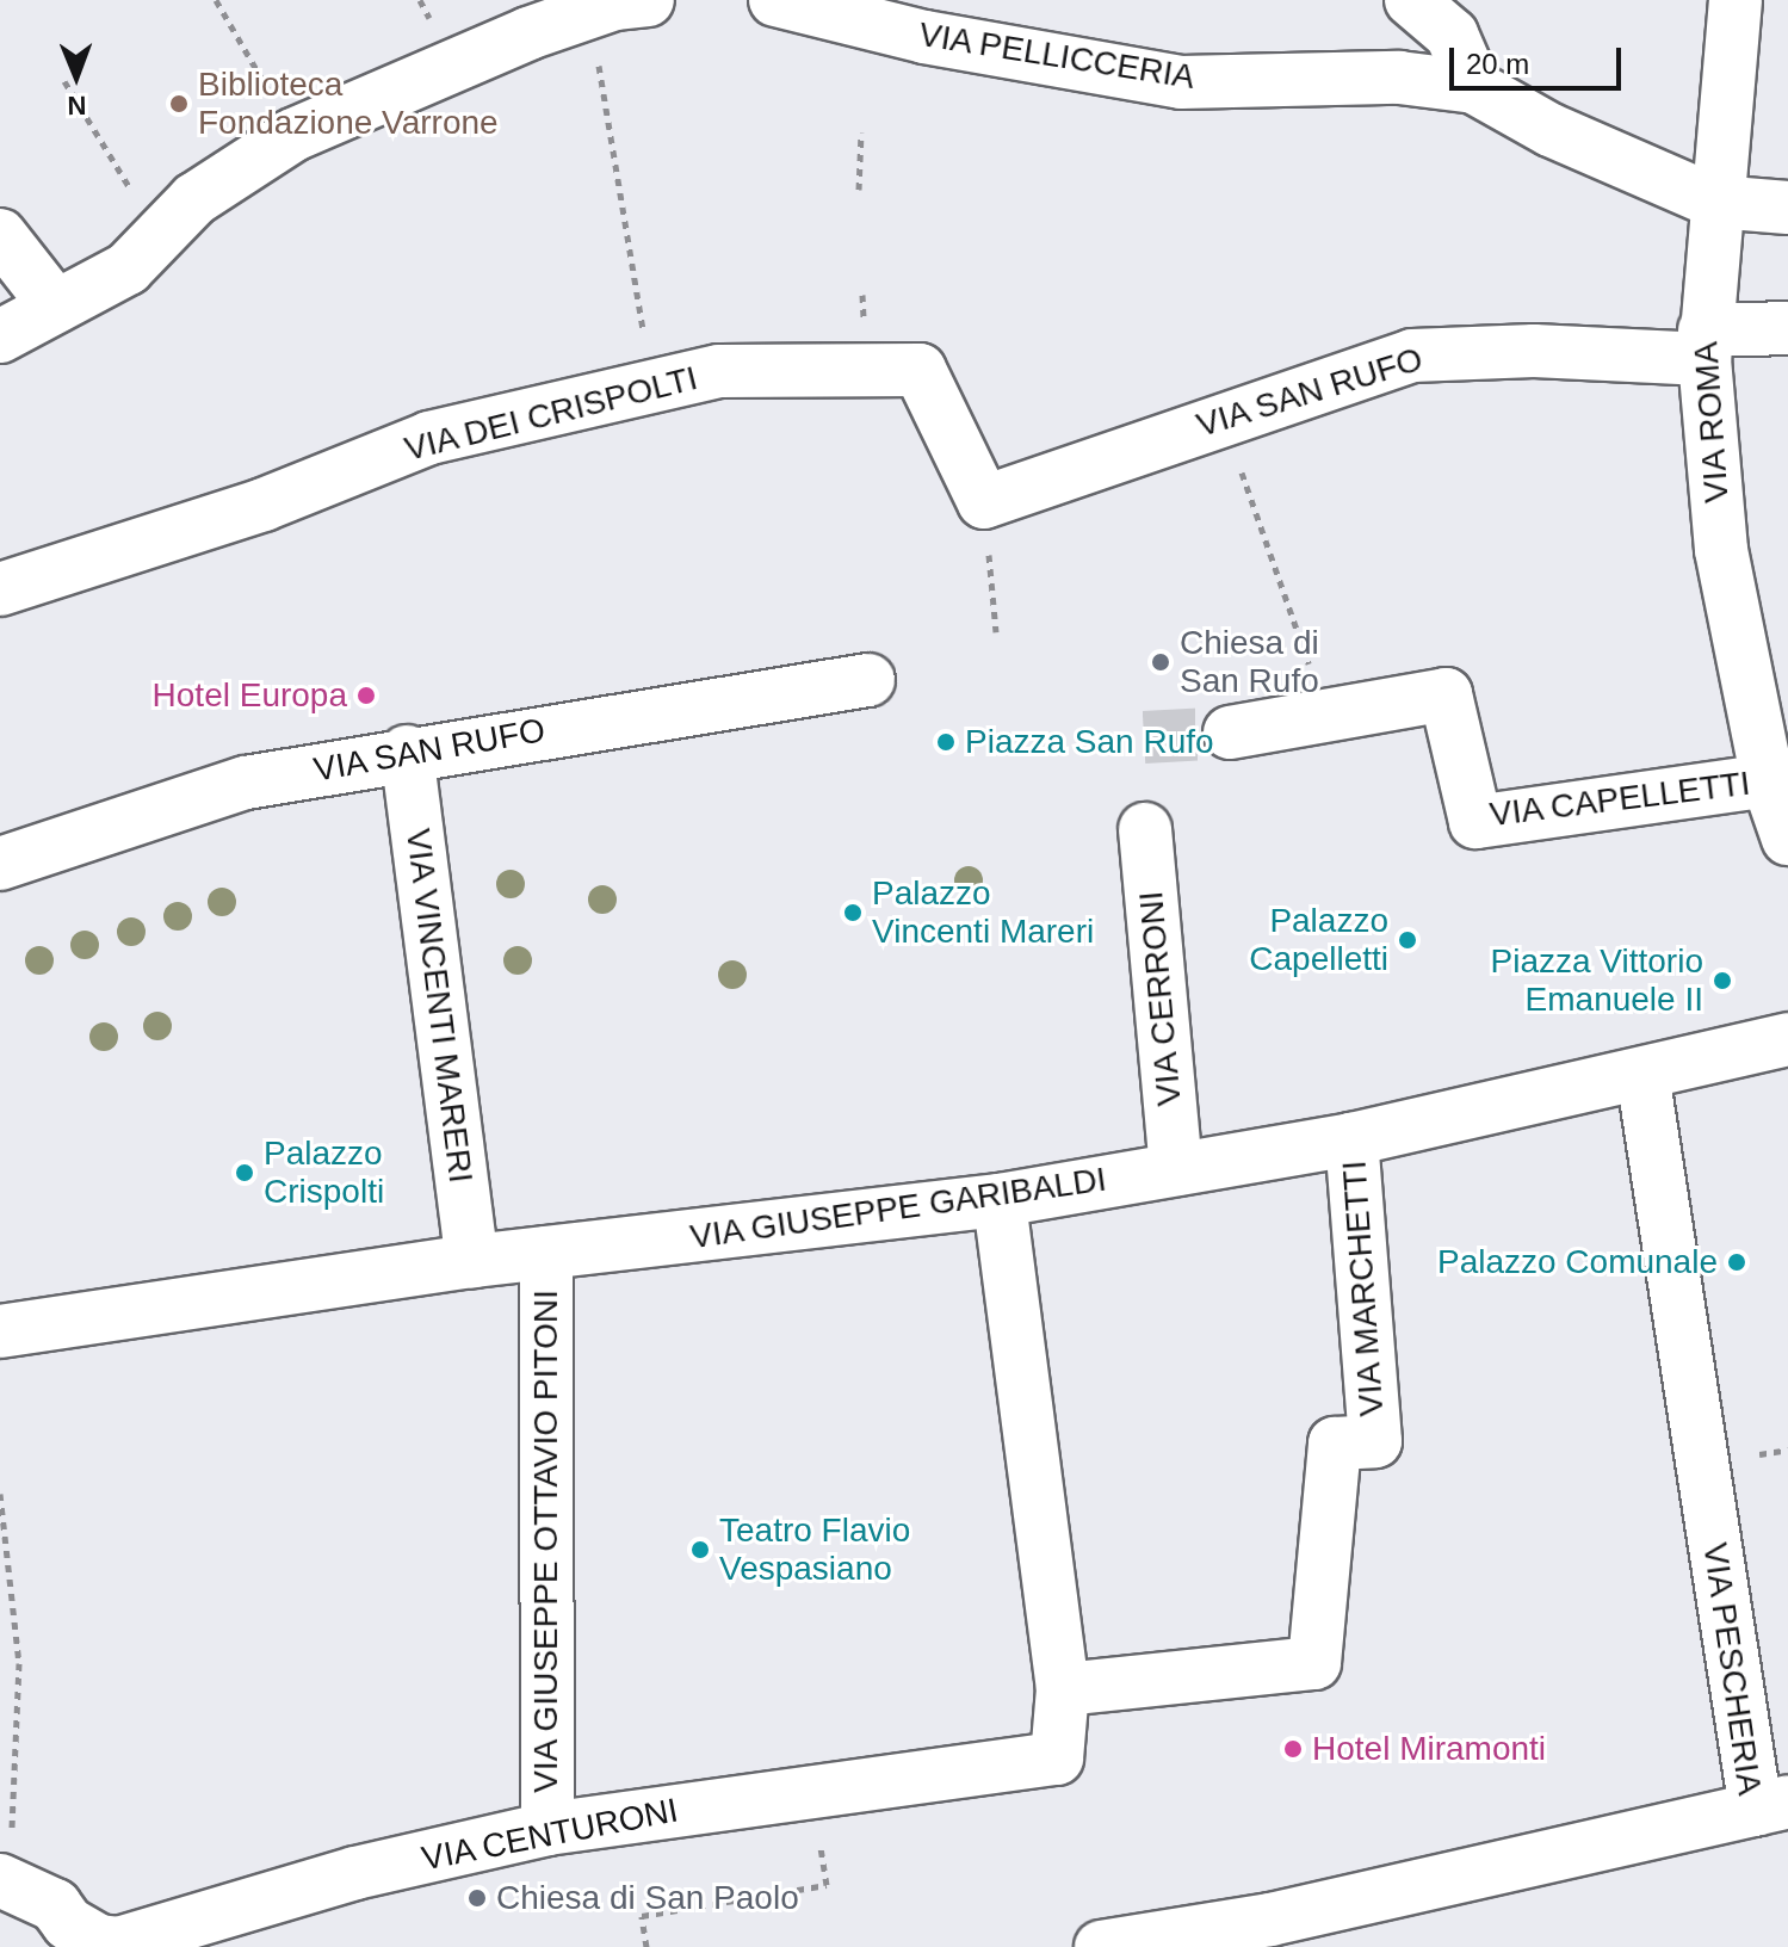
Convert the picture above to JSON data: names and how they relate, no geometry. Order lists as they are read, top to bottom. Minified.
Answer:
{"streets":{"street":["VIA PELLICCERIA","VIA SAN RUFO","VIA DEI CRISPOLTI","VIA ROMA","VIA CAPELLETTI","VIA CERRONI","VIA VINCENTI MARERI","VIA GIUSEPPE GARIBALDI","VIA MARCHETTI","VIA GIUSEPPE OTTAVIO PITONI","VIA PESCHERIA","VIA CENTURONI"]},"crossings":[["VIA PELLICCERIA","VIA ROMA"],["VIA SAN RUFO","VIA DEI CRISPOLTI"],["VIA SAN RUFO","VIA ROMA"],["VIA SAN RUFO","VIA VINCENTI MARERI"],["VIA ROMA","VIA CAPELLETTI"],["VIA CERRONI","VIA GIUSEPPE GARIBALDI"],["VIA VINCENTI MARERI","VIA GIUSEPPE GARIBALDI"],["VIA GIUSEPPE GARIBALDI","VIA MARCHETTI"],["VIA GIUSEPPE GARIBALDI","VIA GIUSEPPE OTTAVIO PITONI"],["VIA GIUSEPPE GARIBALDI","VIA PESCHERIA"],["VIA MARCHETTI","VIA CENTURONI"],["VIA GIUSEPPE OTTAVIO PITONI","VIA CENTURONI"]],"places":["Biblioteca Fondazione Varrone","Chiesa di San Rufo","Hotel Europa","Piazza San Rufo","Palazzo Vincenti Mareri","Palazzo Capelletti","Piazza Vittorio Emanuele II","Palazzo Crispolti","Palazzo Comunale","Teatro Flavio Vespasiano","Hotel Miramonti","Chiesa di San Paolo"],"scale_bar":"20 m","north":"bottom"}
